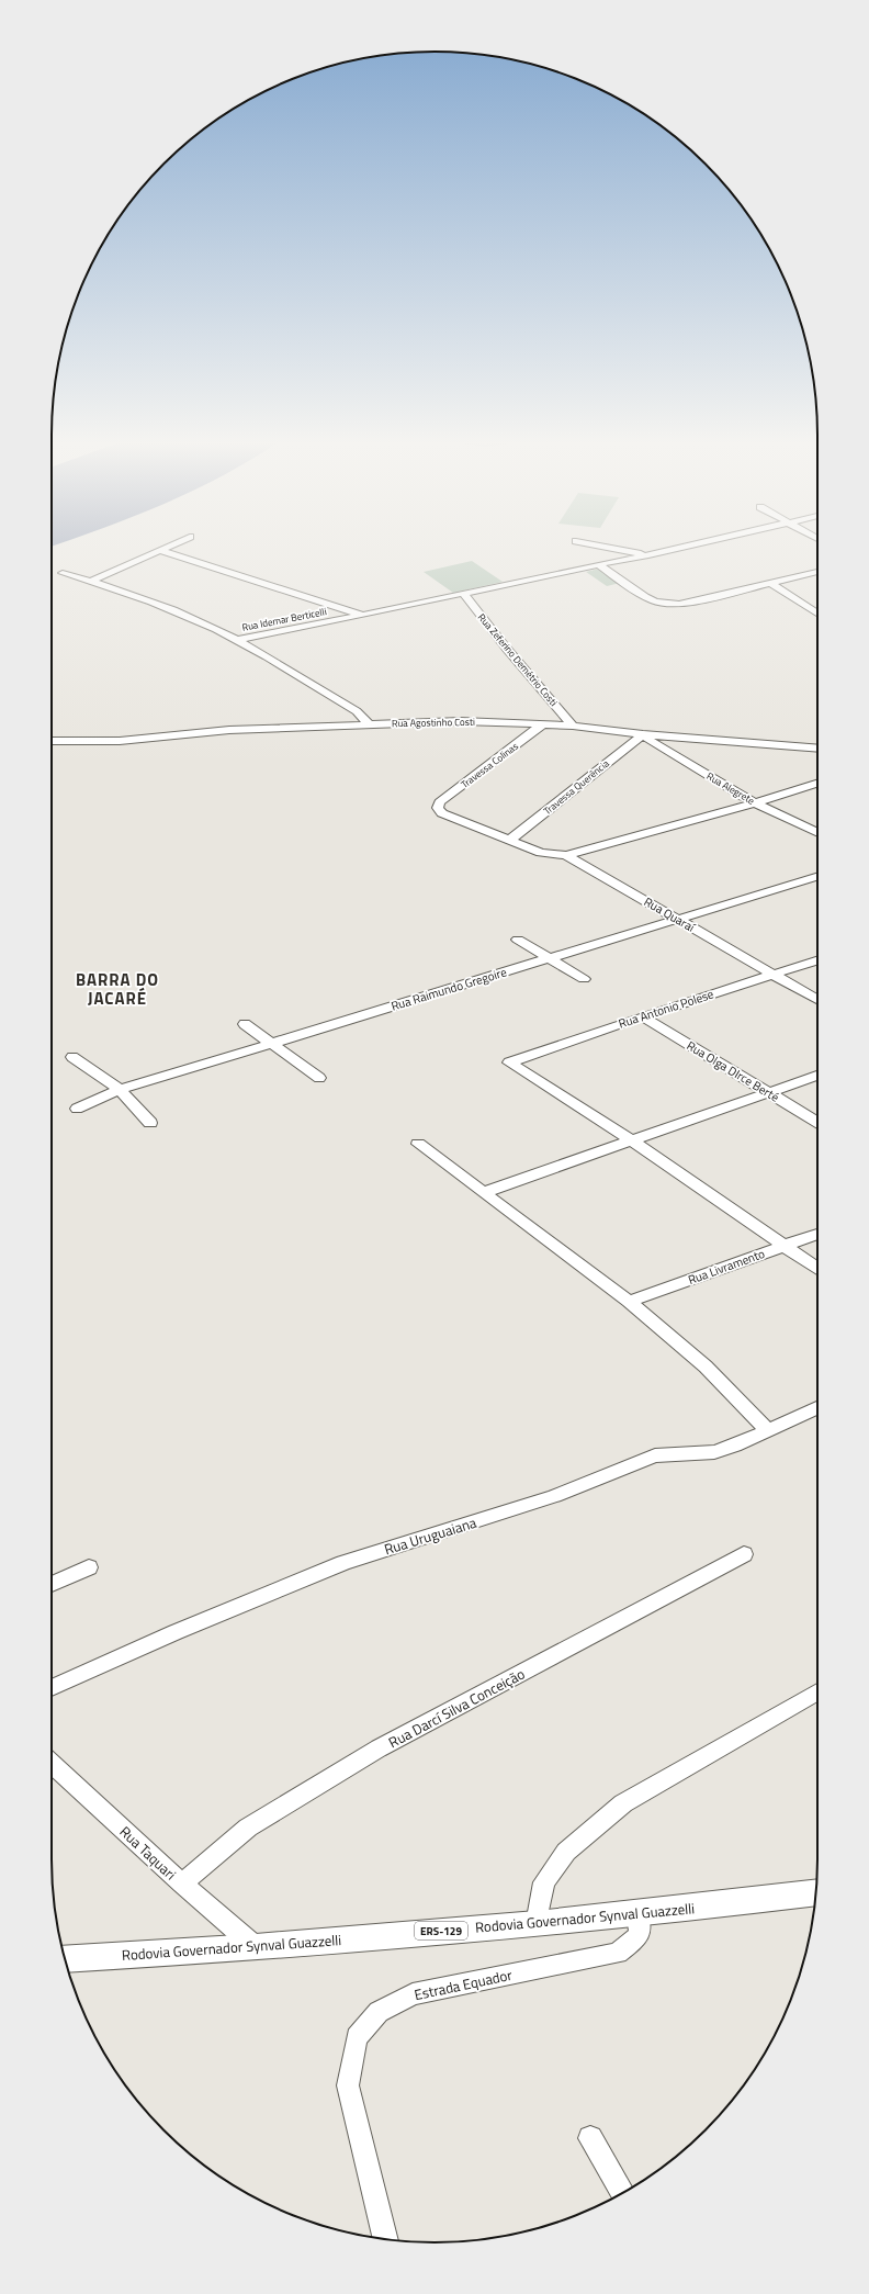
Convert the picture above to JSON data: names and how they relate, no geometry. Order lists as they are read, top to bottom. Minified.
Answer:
{"streets":{"main road":["Rodovia Governador Synval Guazzelli","ERS-129"],"street":["Rua Idemar Berticelli","Rua Zeferino Demétrio Costi","Rua Agostinho Costi","Travessa Colinas","Travessa Querência","Rua Alegrete","Rua Quaraí","Rua Raimundo Gregoire","Rua Antonio Polese","Rua Olga DIrce Berté","Rua Livramento","Rua Uruguaiana","Rua Darcí Silva Conceição","Rua Taquari","Estrada Equador"]},"crossings":[["Rua Idemar Berticelli","Rua Zeferino Demétrio Costi"],["Rua Zeferino Demétrio Costi","Rua Agostinho Costi"],["Rua Agostinho Costi","Travessa Colinas"],["Rua Agostinho Costi","Travessa Querência"],["Rua Agostinho Costi","Rua Alegrete"],["Travessa Colinas","Travessa Querência"],["Travessa Querência","Rua Alegrete"],["Rua Quaraí","Rua Raimundo Gregoire"],["Rua Quaraí","Rua Antonio Polese"],["Rua Antonio Polese","Rua Olga DIrce Berté"],["Rua Darcí Silva Conceição","Rua Taquari"],["Rua Taquari","Rodovia Governador Synval Guazzelli"],["Rodovia Governador Synval Guazzelli","Estrada Equador"]],"districts":["BARRA DO JACARÉ"]}
